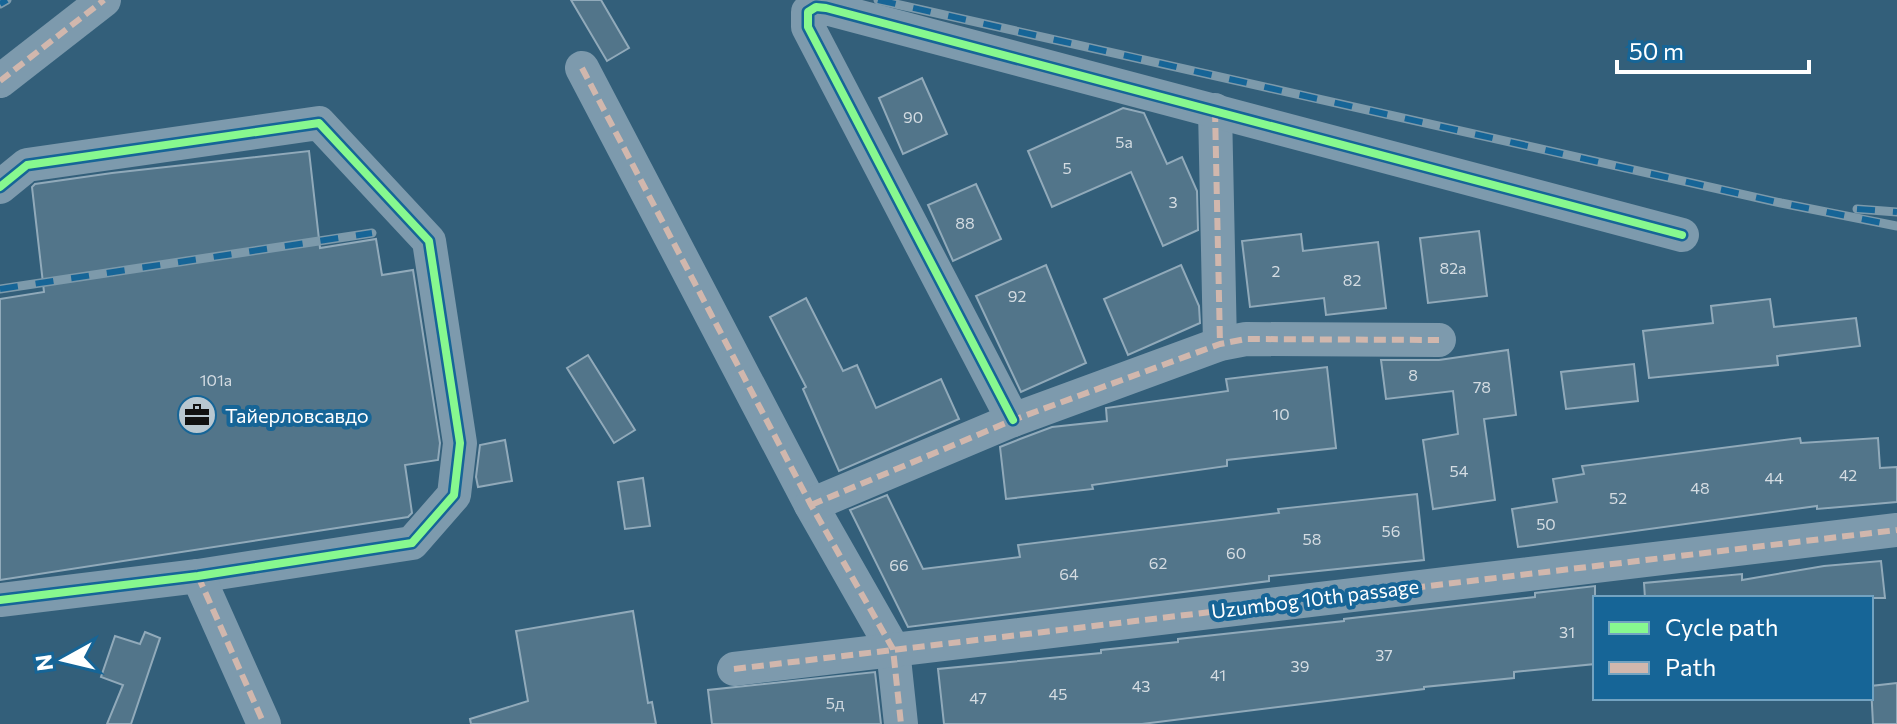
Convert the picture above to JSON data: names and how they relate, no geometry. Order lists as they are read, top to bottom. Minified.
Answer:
{"streets":{"street":["Uzumbog 10th passage"]},"places":{"office":["Тайерловсавдо"]},"house_numbers":["90","5a","5","3","88","82a","2","82","92","8","101a","78","10","54","42","44","48","52","50","56","58","60","62","66","64","31","37","39","41","43","45","47","5д"],"legend":["Cycle path","Path"],"scale_bar":"50 m","north":"left"}
